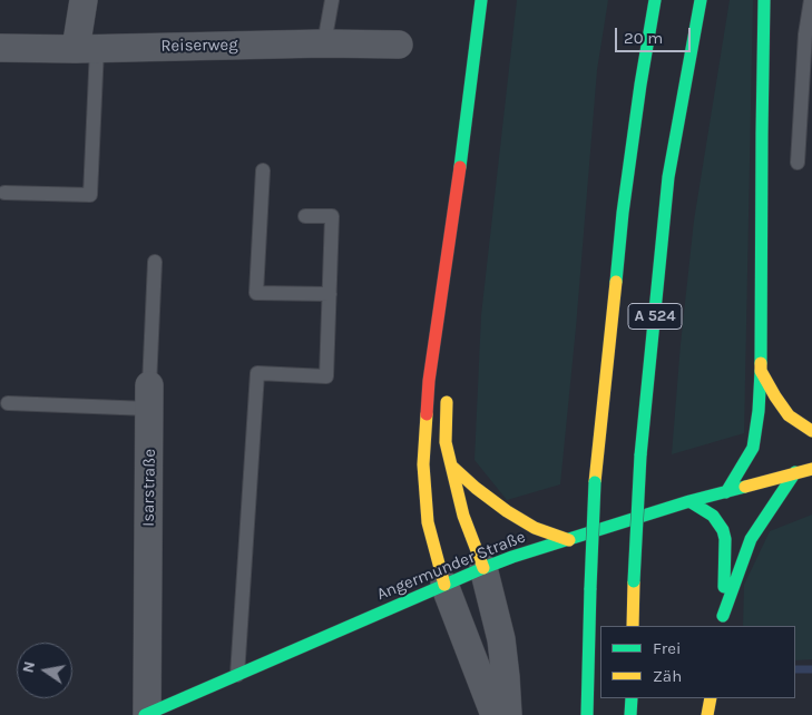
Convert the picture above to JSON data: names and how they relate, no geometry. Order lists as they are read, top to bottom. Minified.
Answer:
{"streets":{"main road":["A 524","Angermunder Straße"],"street":["Reiserweg","Isarstraße"]},"crossings":[["Isarstraße","Angermunder Straße"]],"legend":["Frei","Zäh"],"scale_bar":"20 m","north":"left"}
